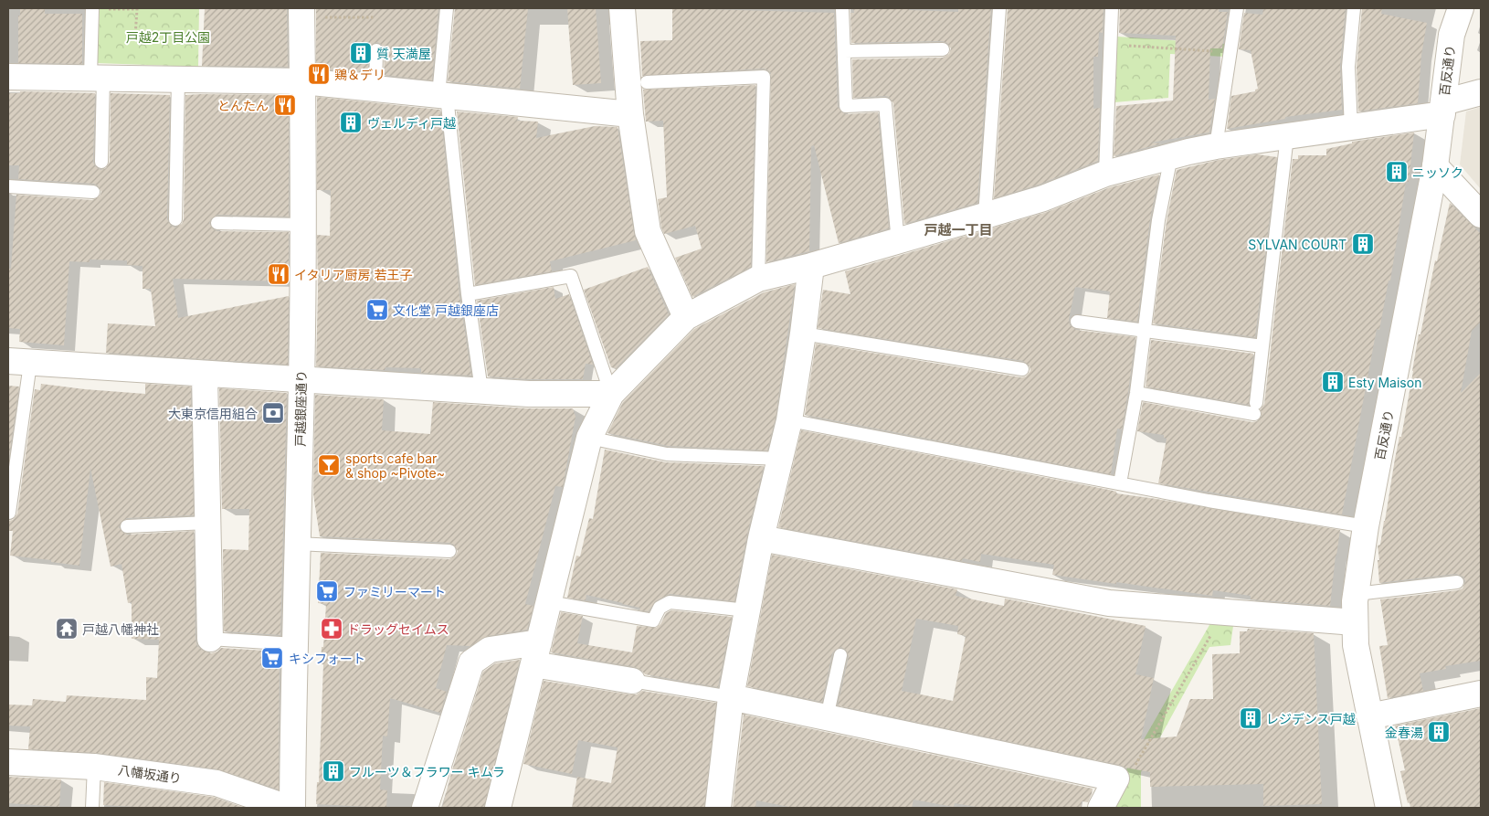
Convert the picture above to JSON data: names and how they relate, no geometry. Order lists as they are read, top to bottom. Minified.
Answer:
{"streets":{"street":["百反通り","戸越銀座通り","八幡坂通り"]},"districts":["戸越一丁目"],"parks":["戸越2丁目公園"],"places":{"building":["質 天満屋","ヴェルディ戸越","ニッソク","SYLVAN COURT","Esty Maison","レジデンス戸越","金春湯","フルーツ＆フラワー キムラ"],"restaurant":["鶏＆デリ","とんたん","イタリア厨房 若王子"],"supermarket":["文化堂 戸越銀座店","ファミリーマート","キシフォート"],"bank":["大東京信用組合"],"bar":["sports cafe bar & shop ~Pivote~"],"temple":["戸越八幡神社"],"pharmacy":["ドラッグセイムス"]}}
